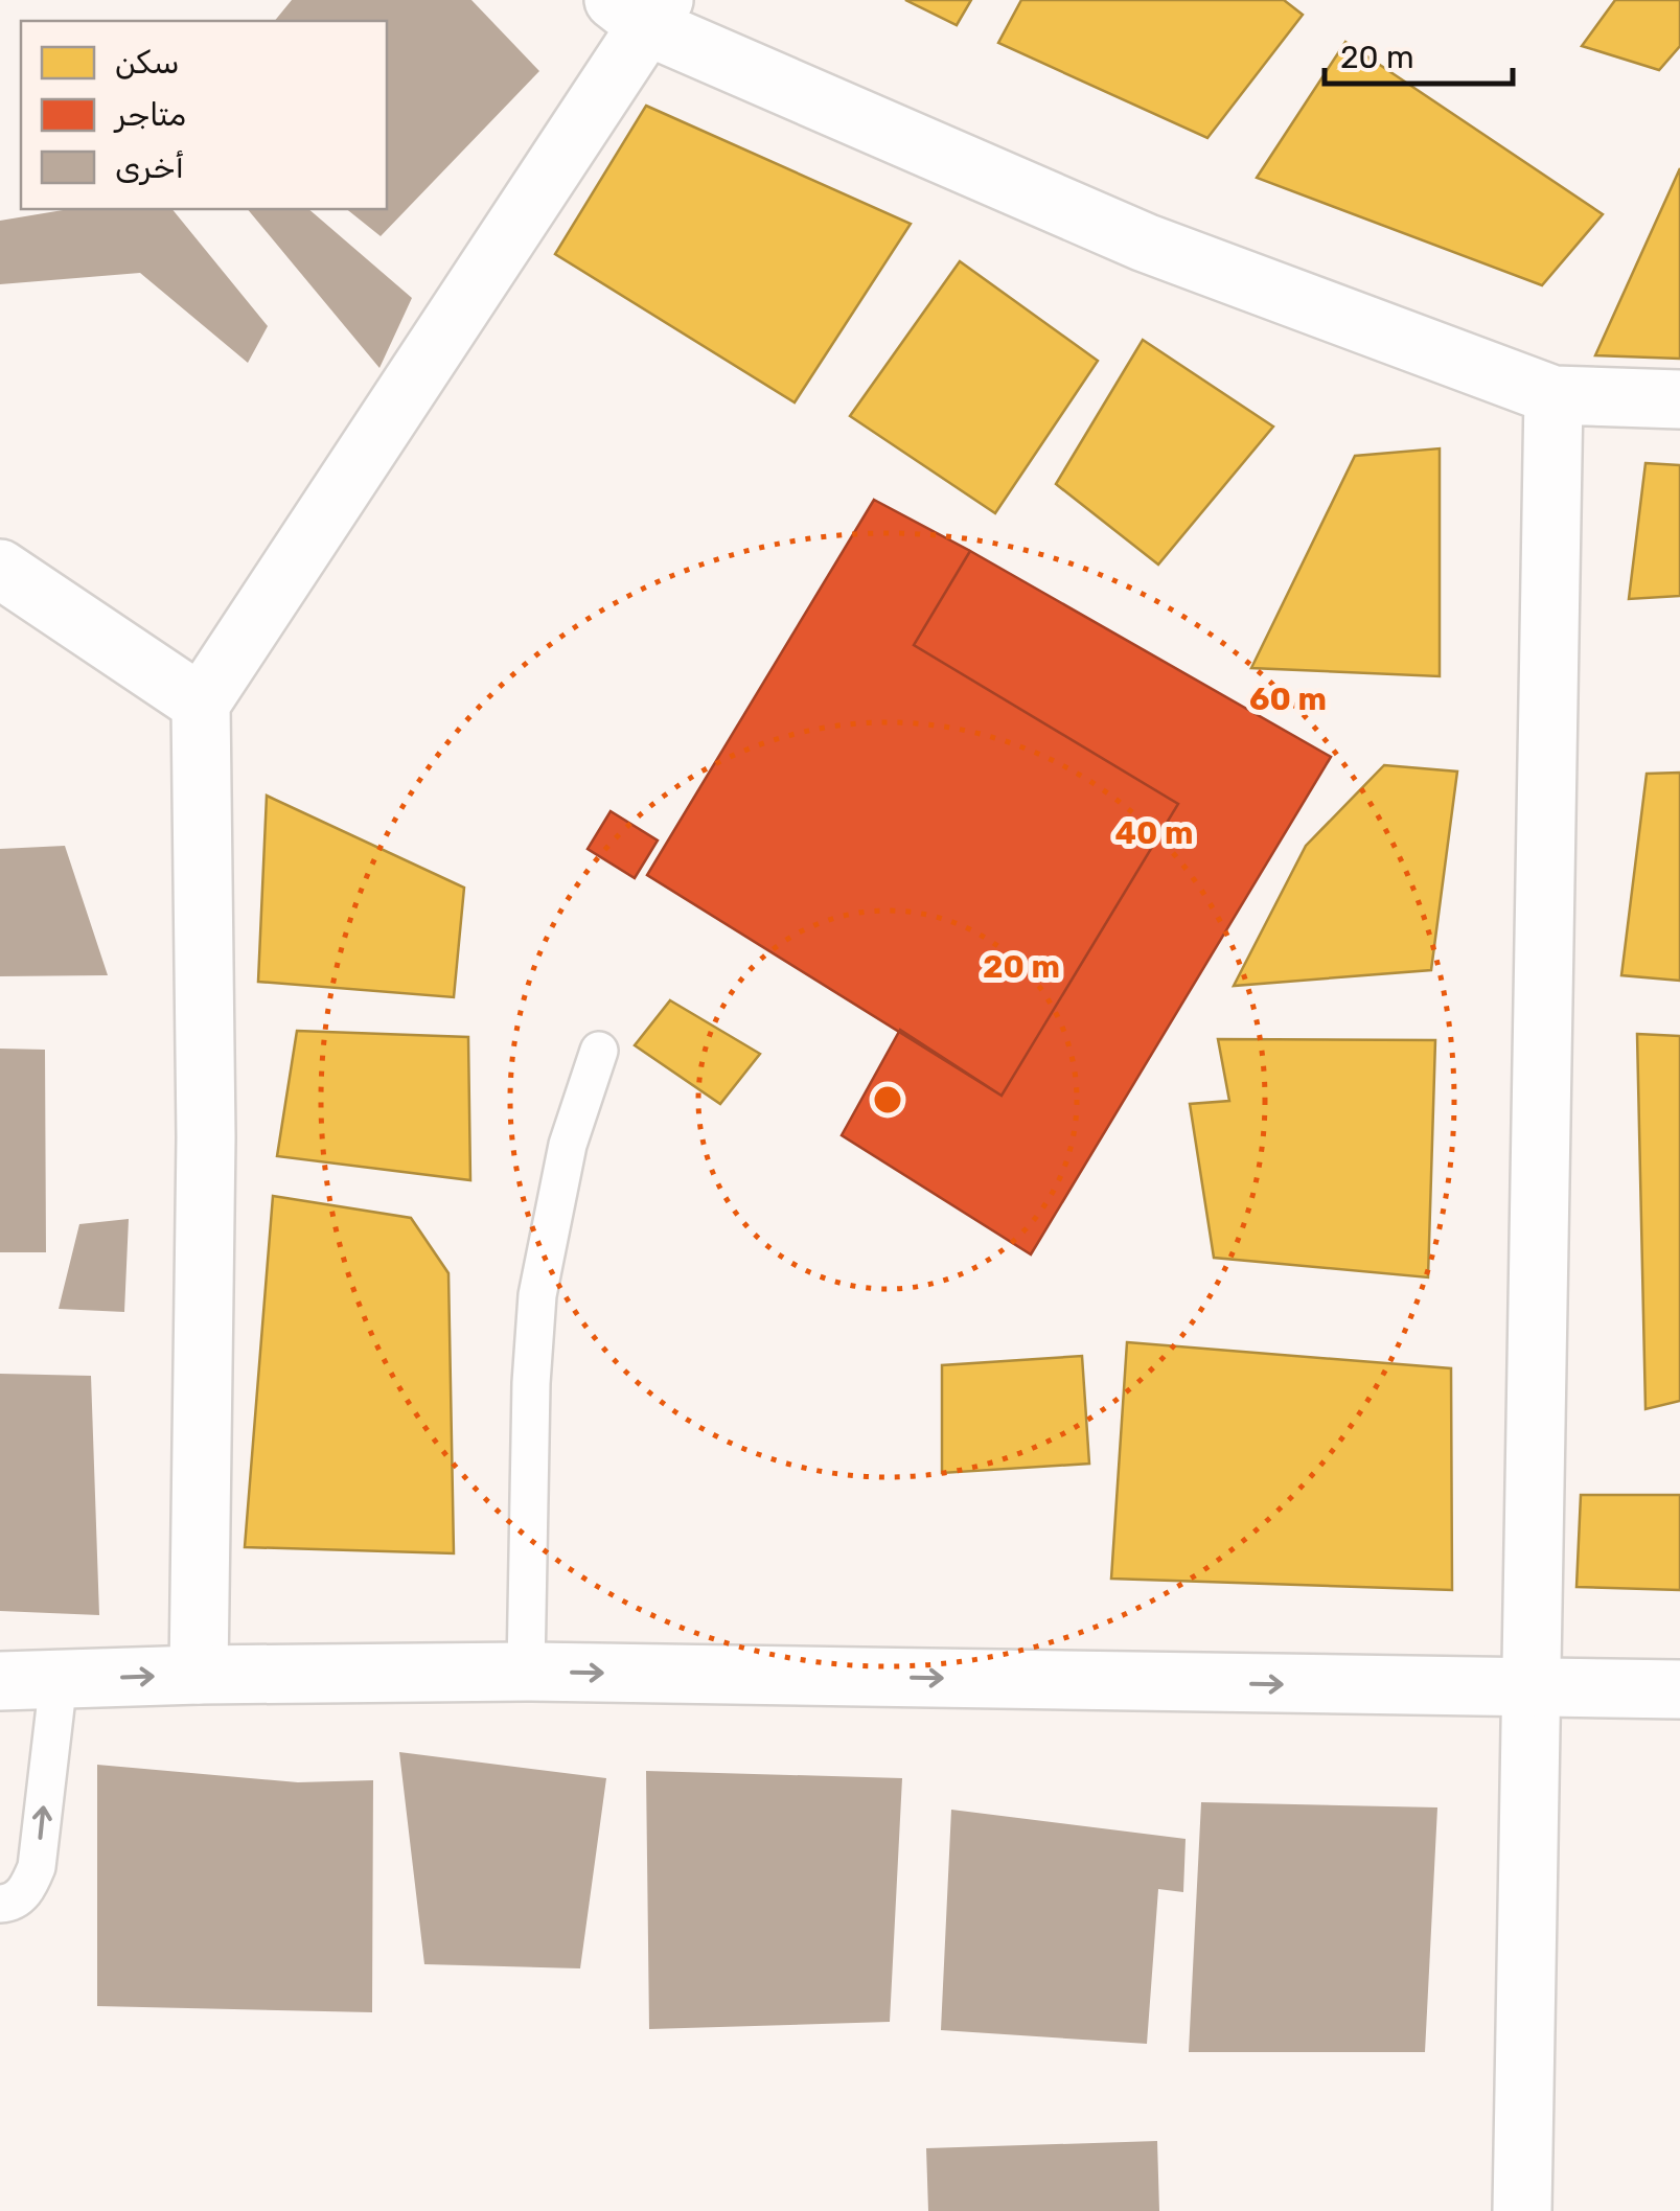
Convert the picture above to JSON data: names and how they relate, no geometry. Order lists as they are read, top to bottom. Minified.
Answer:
{"legend":["سكن","متاجر","أخرى"],"scale_bar":"20 m","rings":["60 m","40 m","20 m"]}
